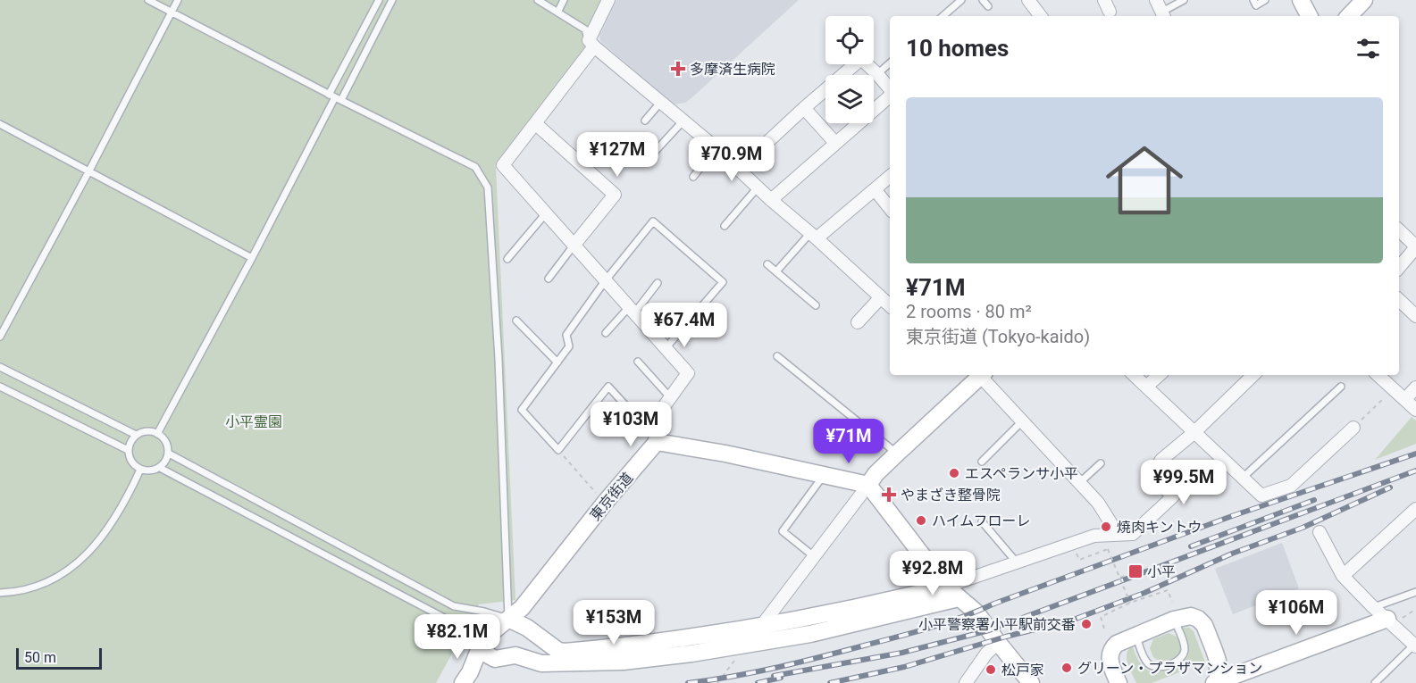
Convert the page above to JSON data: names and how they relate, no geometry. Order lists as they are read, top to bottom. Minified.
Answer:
{"streets":{"street":["東京街道"]},"parks":["小平霊園"],"places":{"health":["多摩済生病院","やまざき整骨院"],"other":["エスペランサ小平","ハイムフローレ","焼肉キントウ","小平警察署小平駅前交番","グリーン・プラザマンション","松戸家"],"transit":["小平"]},"scale_bar":"50 m","page":{"heading":"10 homes","list":[{"name":"¥71M","note":"2 rooms · 80 m² · 東京街道 (Tokyo-kaido)"}],"price":["¥127M","¥70.9M","¥67.4M","¥103M","¥71M","¥99.5M","¥92.8M","¥106M","¥153M","¥82.1M"],"scale":"50 m"}}
